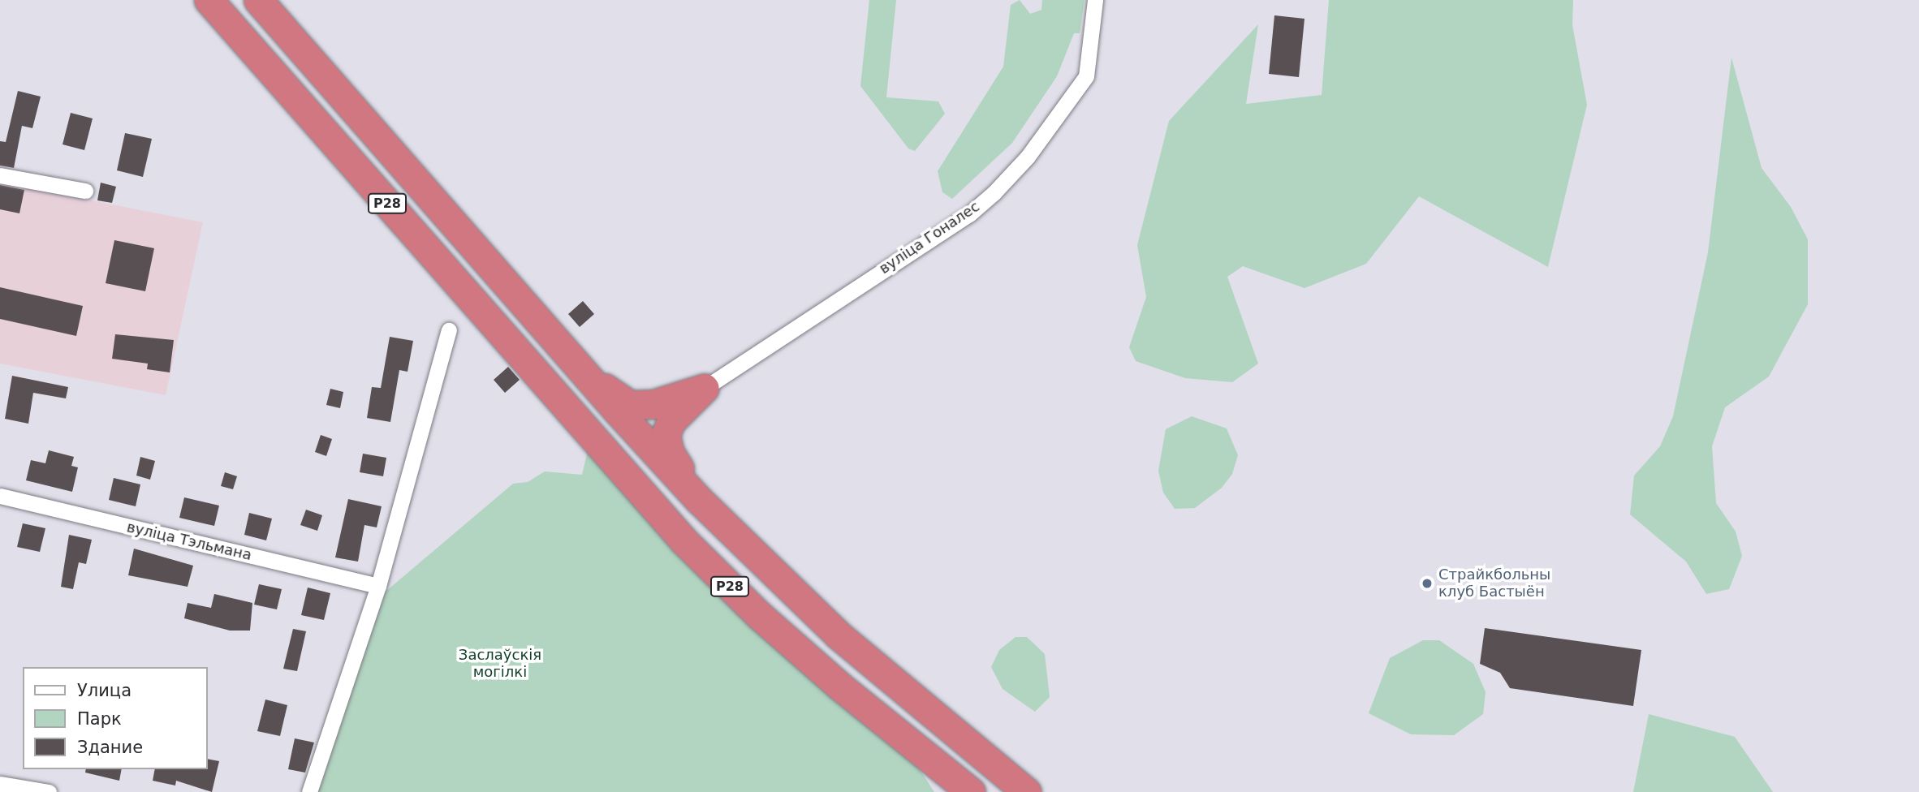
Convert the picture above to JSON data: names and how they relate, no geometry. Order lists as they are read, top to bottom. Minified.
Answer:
{"streets":{"highway":["Р28"],"street":["вуліца Гоналес","вуліца Тэльмана"]},"parks":["Заслаўскія могілкі"],"places":["Страйкбольны клуб Бастыён"],"legend":["Улица","Парк","Здание"]}
